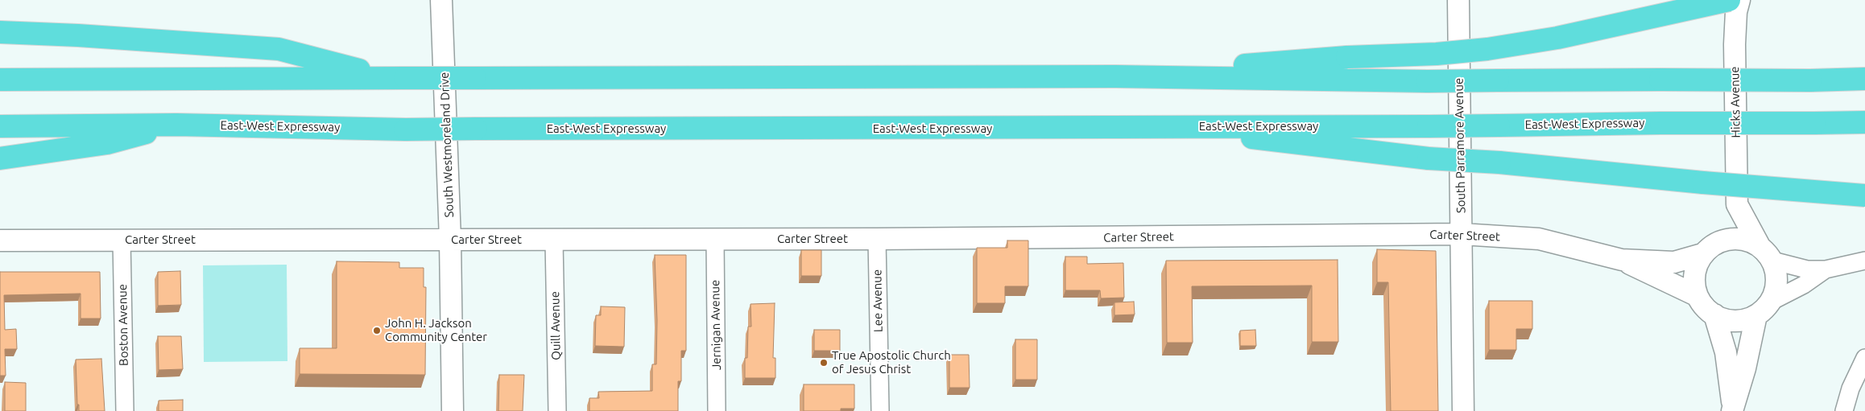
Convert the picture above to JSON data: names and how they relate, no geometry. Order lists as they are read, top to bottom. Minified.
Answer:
{"streets":{"highway":["East-West Expressway"],"street":["Hicks Avenue","South Westmoreland Drive","South Parramore Avenue","Carter Street","Lee Avenue","Boston Avenue","Jernigan Avenue","Quill Avenue"]},"crossings":[["Hicks Avenue","Carter Street"],["South Westmoreland Drive","Carter Street"],["South Parramore Avenue","Carter Street"],["Carter Street","Lee Avenue"],["Carter Street","Boston Avenue"],["Carter Street","Jernigan Avenue"],["Carter Street","Quill Avenue"]],"places":["John H. Jackson Community Center","True Apostolic Church of Jesus Christ"]}
